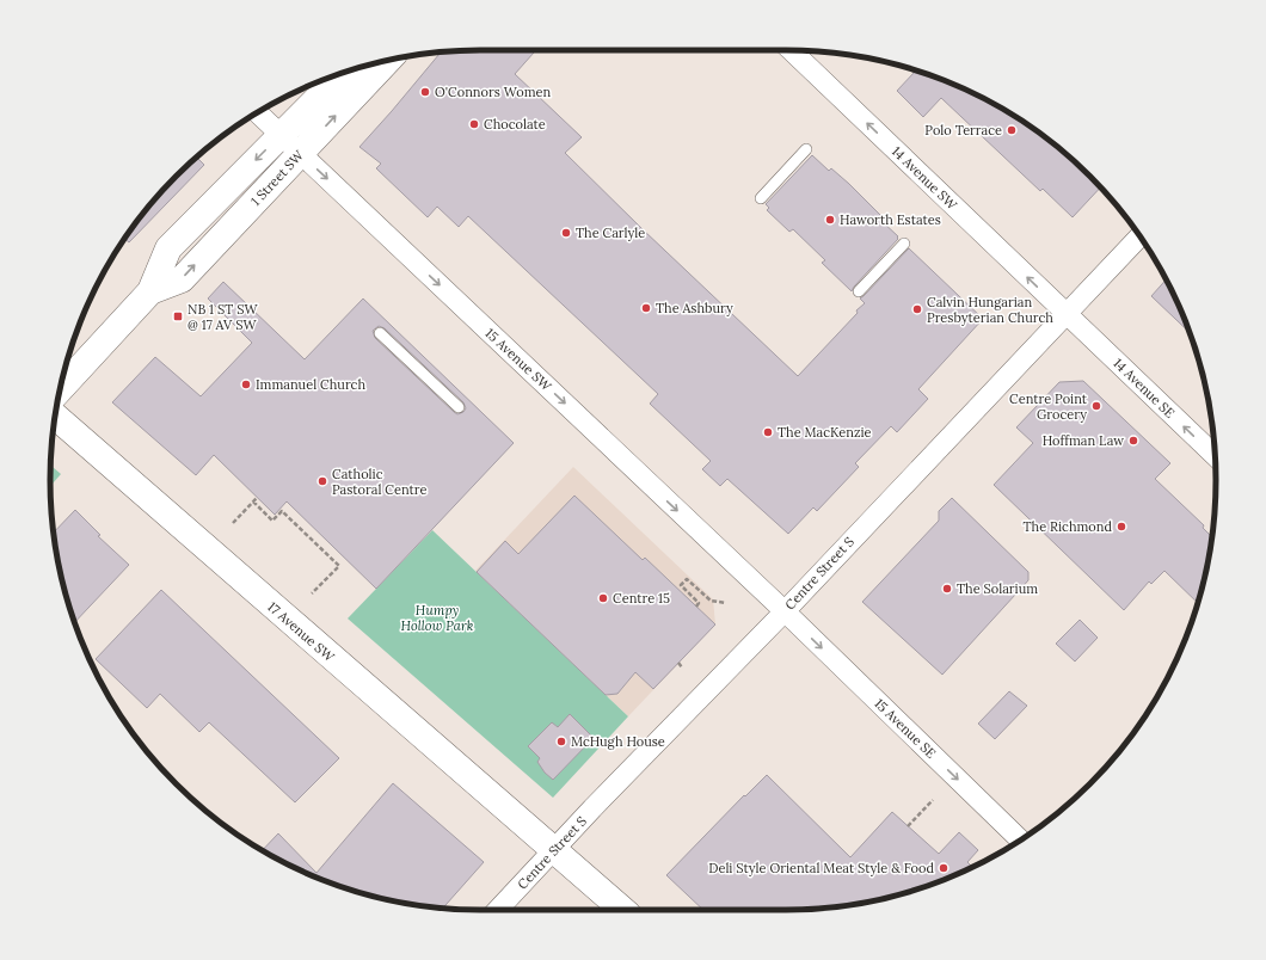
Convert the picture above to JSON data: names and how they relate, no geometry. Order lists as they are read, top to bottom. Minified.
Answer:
{"streets":{"street":["1 Street SW","14 Avenue SW","15 Avenue SW","14 Avenue SE","Centre Street S","17 Avenue SW","15 Avenue SE"]},"crossings":[["1 Street SW","15 Avenue SW"],["14 Avenue SW","14 Avenue SE"],["14 Avenue SW","Centre Street S"],["15 Avenue SW","Centre Street S"],["15 Avenue SW","15 Avenue SE"],["14 Avenue SE","Centre Street S"],["Centre Street S","17 Avenue SW"],["Centre Street S","15 Avenue SE"]],"one_way":["14 Avenue SW","15 Avenue SW","14 Avenue SE","15 Avenue SE"],"parks":["Humpy Hollow Park"],"places":{"other":["O'Connors Women","Chocolate","Polo Terrace","Haworth Estates","The Carlyle","The Ashbury","Calvin Hungarian Presbyterian Church","Immanuel Church","Centre Point Grocery","The MacKenzie","Hoffman Law","Catholic Pastoral Centre","The Richmond","The Solarium","Centre 15","McHugh House","Deli Style Oriental Meat Style & Food"],"transit":["NB 1 ST SW @ 17 AV SW"]}}
